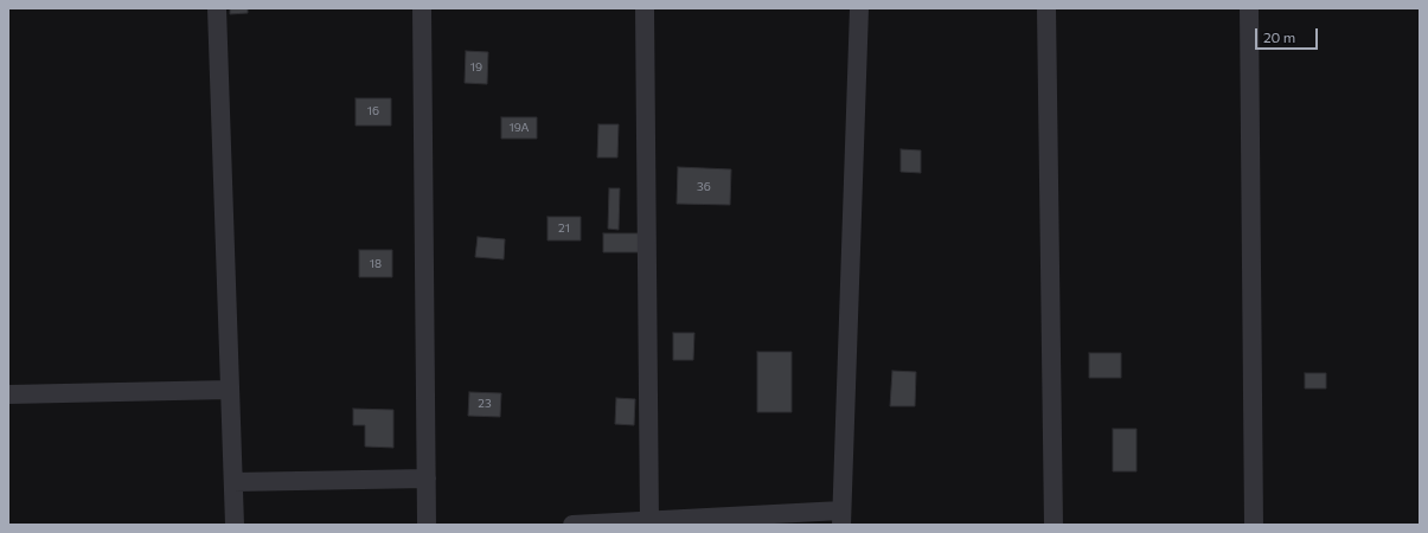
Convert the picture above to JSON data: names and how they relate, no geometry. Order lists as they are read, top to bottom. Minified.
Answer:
{"house_numbers":["19","16","19А","36","21","18","23"],"scale_bar":"20 m"}
